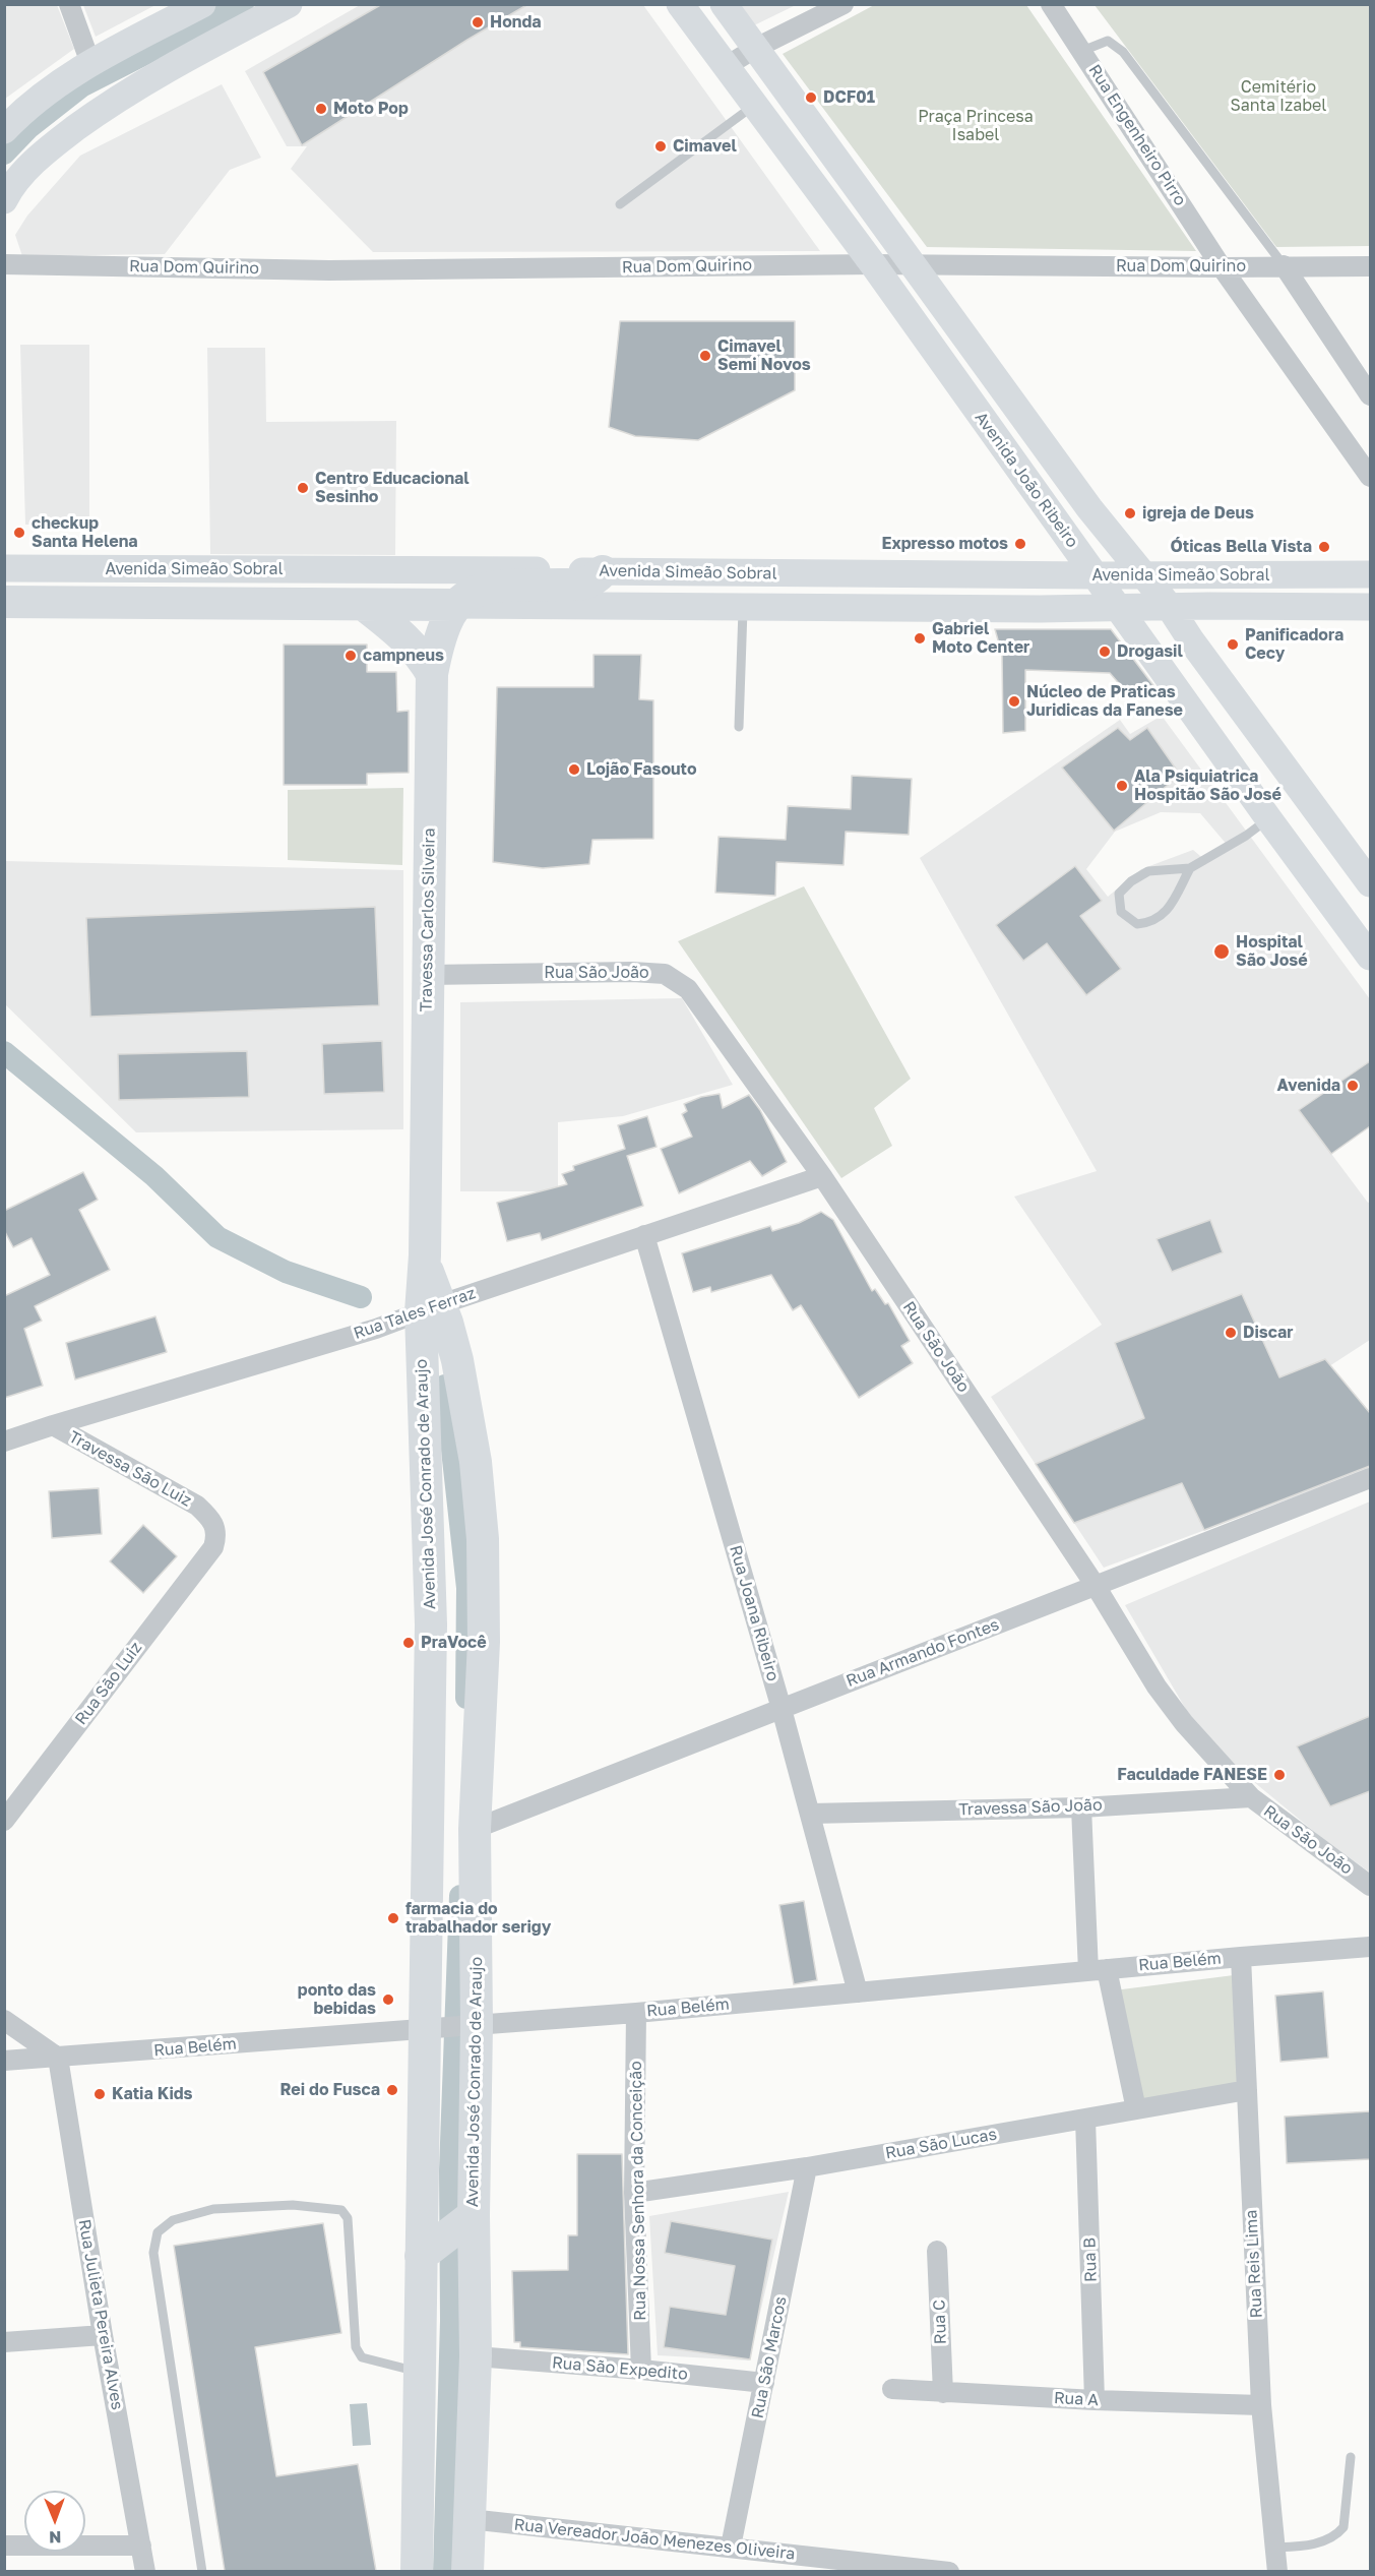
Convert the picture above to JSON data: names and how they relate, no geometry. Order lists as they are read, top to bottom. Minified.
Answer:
{"streets":{"main road":["Avenida João Ribeiro","Avenida Simeão Sobral","Travessa Carlos Silveira","Avenida José Conrado de Araujo"],"street":["Rua Engenheiro Pirro","Rua Dom Quirino","Rua São João","Rua Tales Ferraz","Travessa São Luiz","Rua Joana Ribeiro","Rua Armando Fontes","Rua São Luiz","Travessa São João","Rua Belém","Rua São Lucas","Rua Nossa Senhora da Conceição","Rua B","Rua Reis Lima","Rua Julieta Pereira Alves","Rua C","Rua São Marcos","Rua São Expedito","Rua A","Rua Vereador João Menezes Oliveira"]},"crossings":[["Rua Engenheiro Pirro","Rua Dom Quirino"],["Rua Dom Quirino","Avenida João Ribeiro"],["Avenida João Ribeiro","Avenida Simeão Sobral"],["Travessa Carlos Silveira","Rua São João"],["Travessa Carlos Silveira","Rua Tales Ferraz"],["Travessa Carlos Silveira","Avenida José Conrado de Araujo"],["Rua São João","Rua Tales Ferraz"],["Rua São João","Rua Armando Fontes"],["Rua São João","Travessa São João"],["Rua Tales Ferraz","Travessa São Luiz"],["Rua Tales Ferraz","Avenida José Conrado de Araujo"],["Rua Tales Ferraz","Rua Joana Ribeiro"],["Travessa São Luiz","Rua São Luiz"],["Avenida José Conrado de Araujo","Rua Armando Fontes"],["Avenida José Conrado de Araujo","Rua Belém"],["Avenida José Conrado de Araujo","Rua São Expedito"],["Avenida José Conrado de Araujo","Rua Vereador João Menezes Oliveira"],["Rua Joana Ribeiro","Rua Armando Fontes"],["Rua Joana Ribeiro","Travessa São João"],["Rua Joana Ribeiro","Rua Belém"],["Rua Belém","Rua Nossa Senhora da Conceição"],["Rua Belém","Rua Reis Lima"],["Rua Belém","Rua Julieta Pereira Alves"],["Rua São Lucas","Rua Nossa Senhora da Conceição"],["Rua São Lucas","Rua B"],["Rua São Lucas","Rua Reis Lima"],["Rua São Lucas","Rua São Marcos"],["Rua Nossa Senhora da Conceição","Rua São Expedito"],["Rua B","Rua A"],["Rua Reis Lima","Rua A"],["Rua C","Rua A"],["Rua São Marcos","Rua São Expedito"],["Rua São Marcos","Rua Vereador João Menezes Oliveira"]],"parks":["Cemitério Santa Izabel","Praça Princesa Isabel"],"places":["Honda","DCF01","Moto Pop","Cimavel","Cimavel Semi Novos","Centro Educacional Sesinho","igreja de Deus","checkup Santa Helena","Expresso motos","Óticas Bella Vista","Gabriel Moto Center","Panificadora Cecy","Drogasil","campneus","Núcleo de Praticas Juridicas da Fanese","Lojão Fasouto","Ala Psiquiatrica Hospitão São José","Hospital São José","Avenida","Discar","PraVocê","Faculdade FANESE","farmacia do trabalhador serigy","ponto das bebidas","Rei do Fusca","Katia Kids"],"north":"bottom"}
